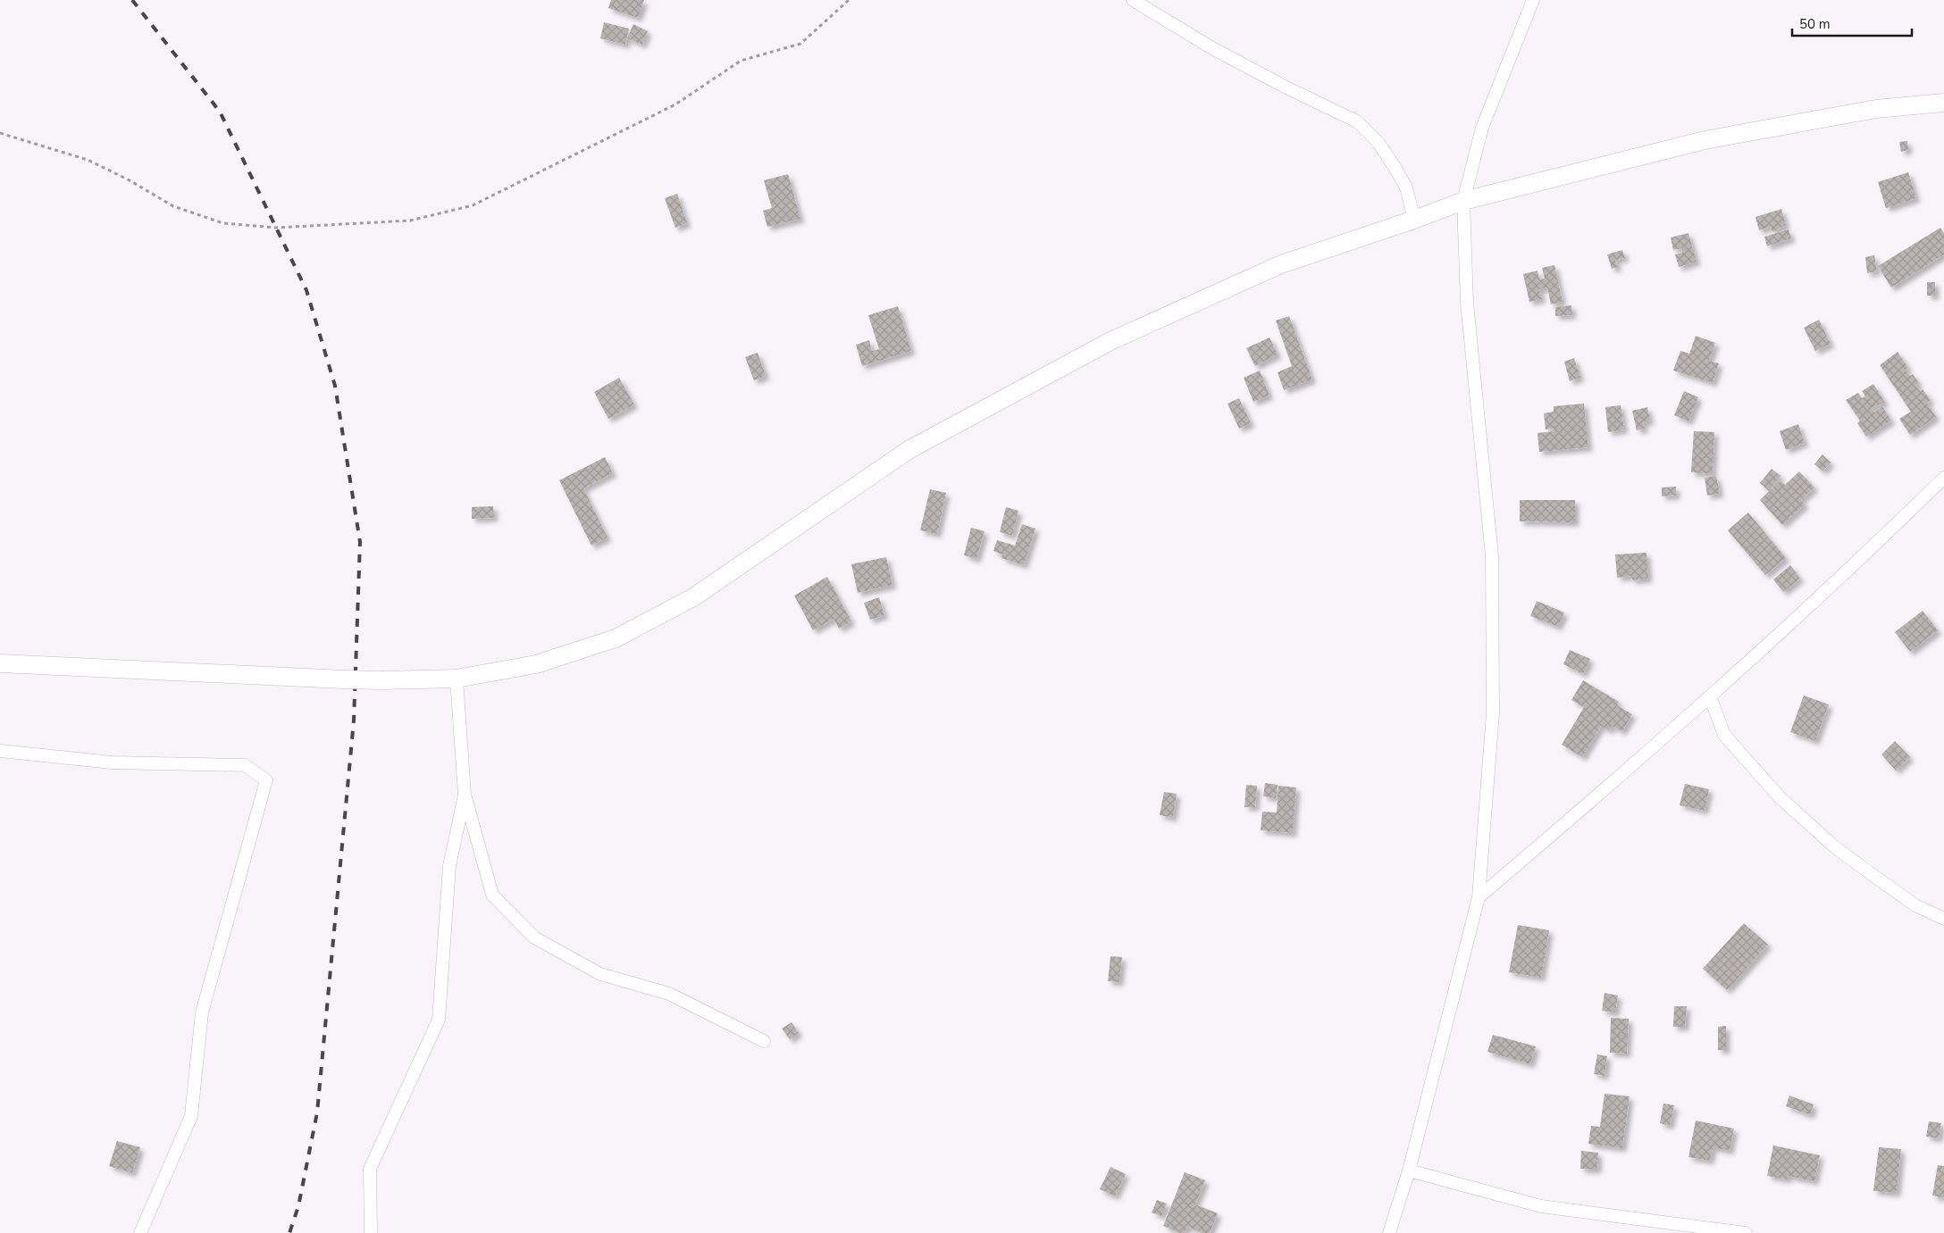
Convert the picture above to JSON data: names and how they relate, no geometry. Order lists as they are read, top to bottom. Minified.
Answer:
{"scale_bar":"50 m"}
